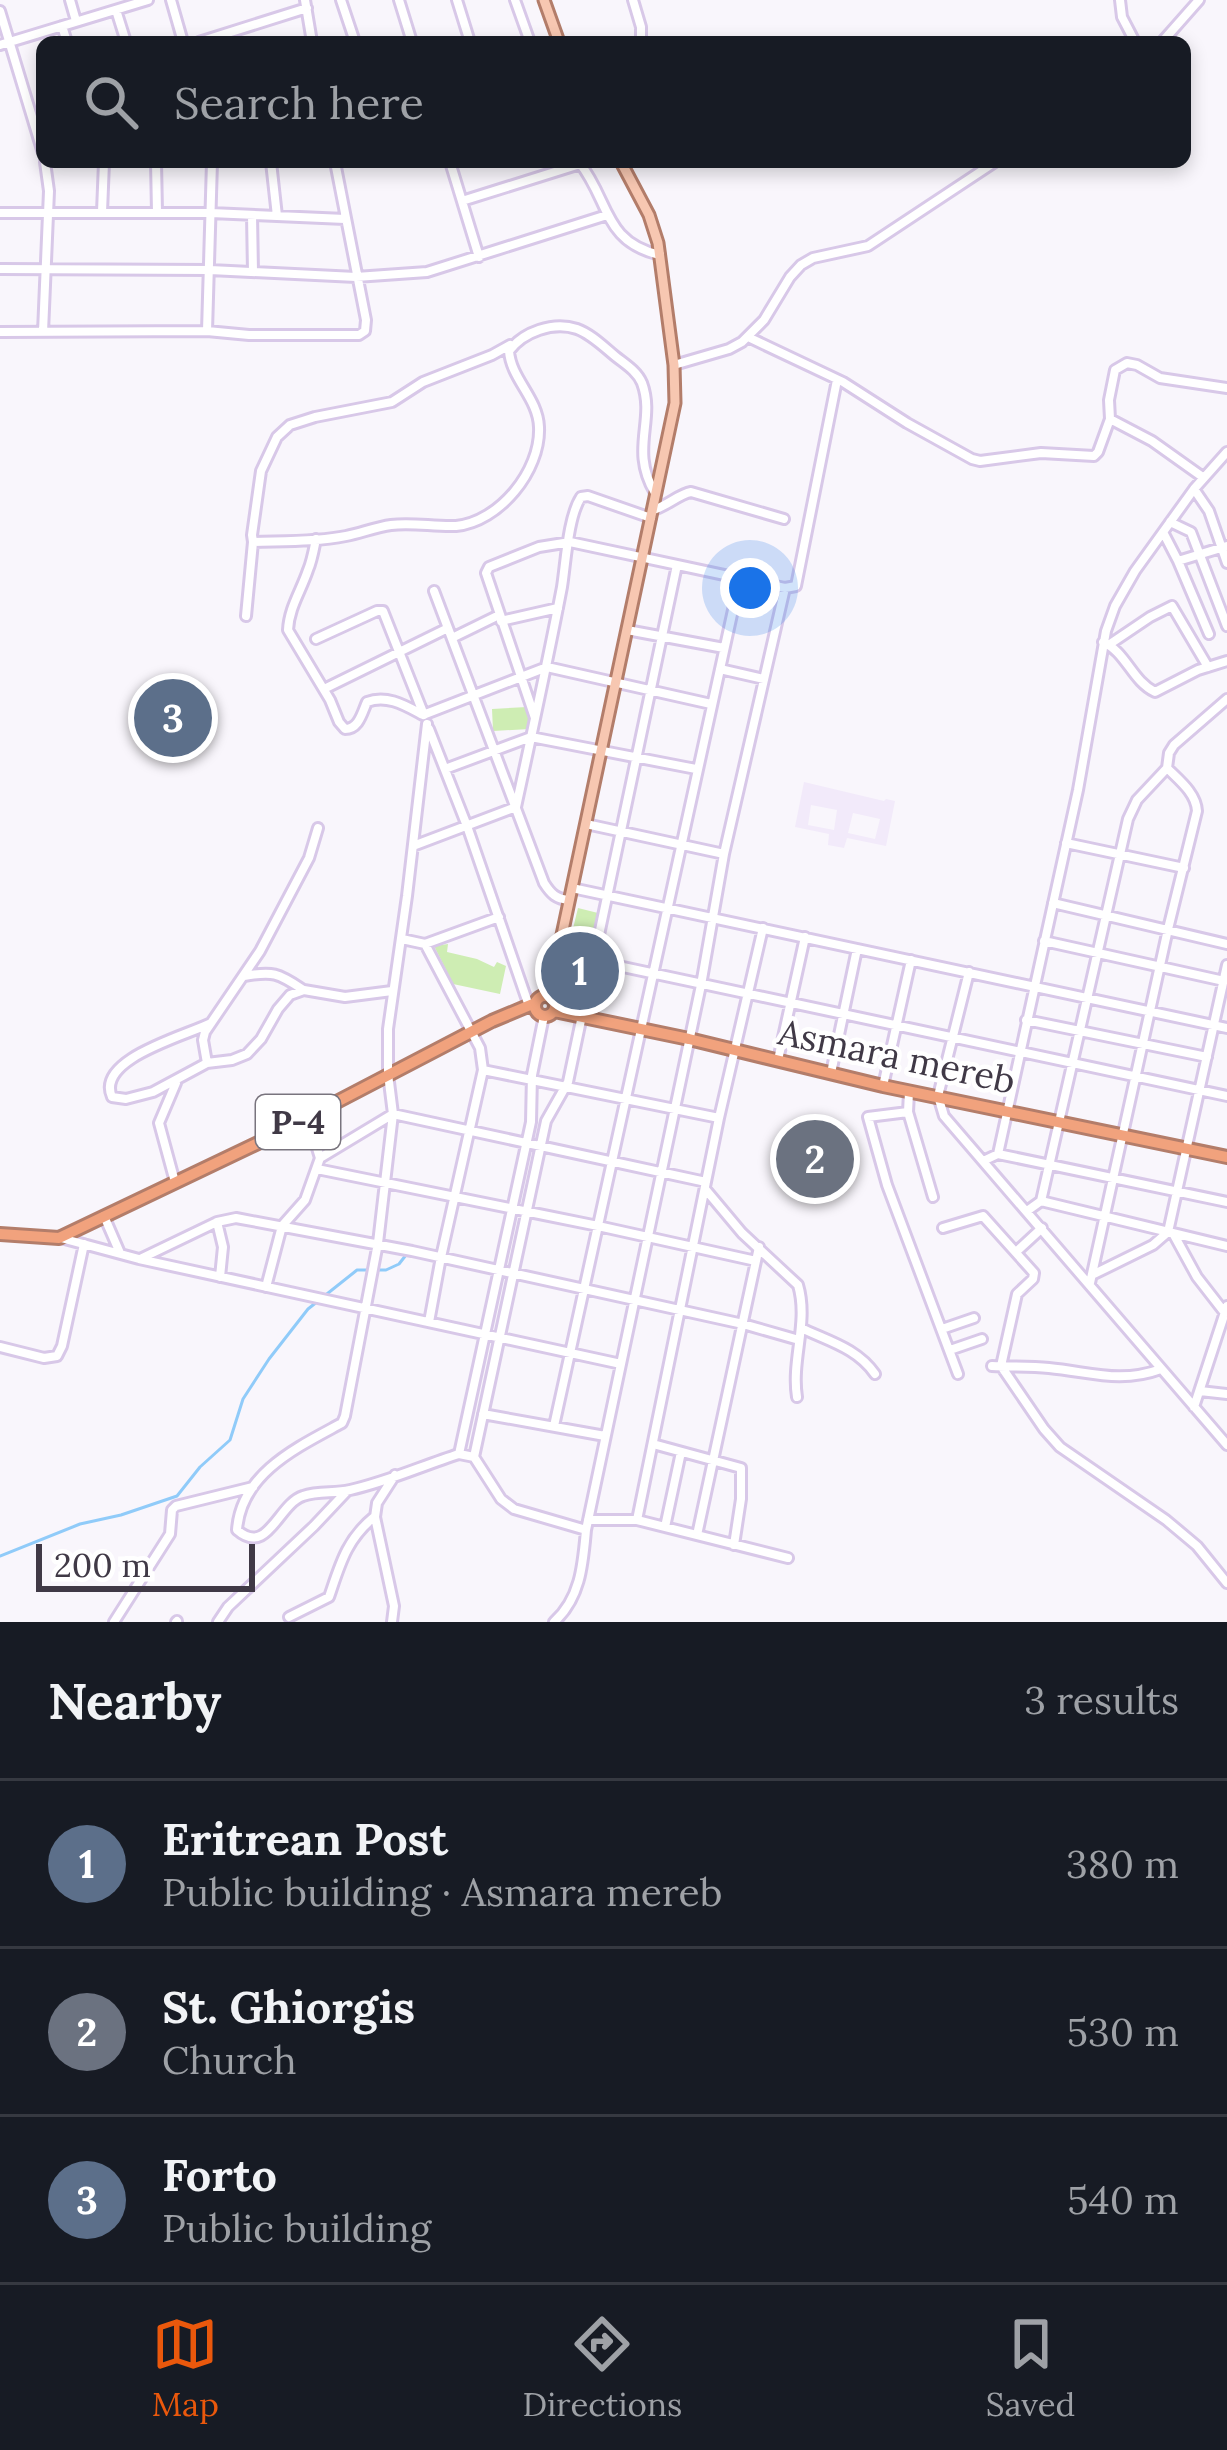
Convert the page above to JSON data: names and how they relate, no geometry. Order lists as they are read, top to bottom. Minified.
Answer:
{"streets":{"highway":["Asmara mereb","P-4"]},"scale_bar":"200 m","page":{"search":"Search here","pins":["3","1","2"],"scale":"200 m","heading":["Nearby","3 results"],"list":[{"mark":"1","name":"Eritrean Post","note":"Public building · Asmara mereb","value":"380 m"},{"mark":"2","name":"St. Ghiorgis","note":"Church","value":"530 m"},{"mark":"3","name":"Forto","note":"Public building","value":"540 m"}],"nav":["Map","Directions","Saved"]}}
